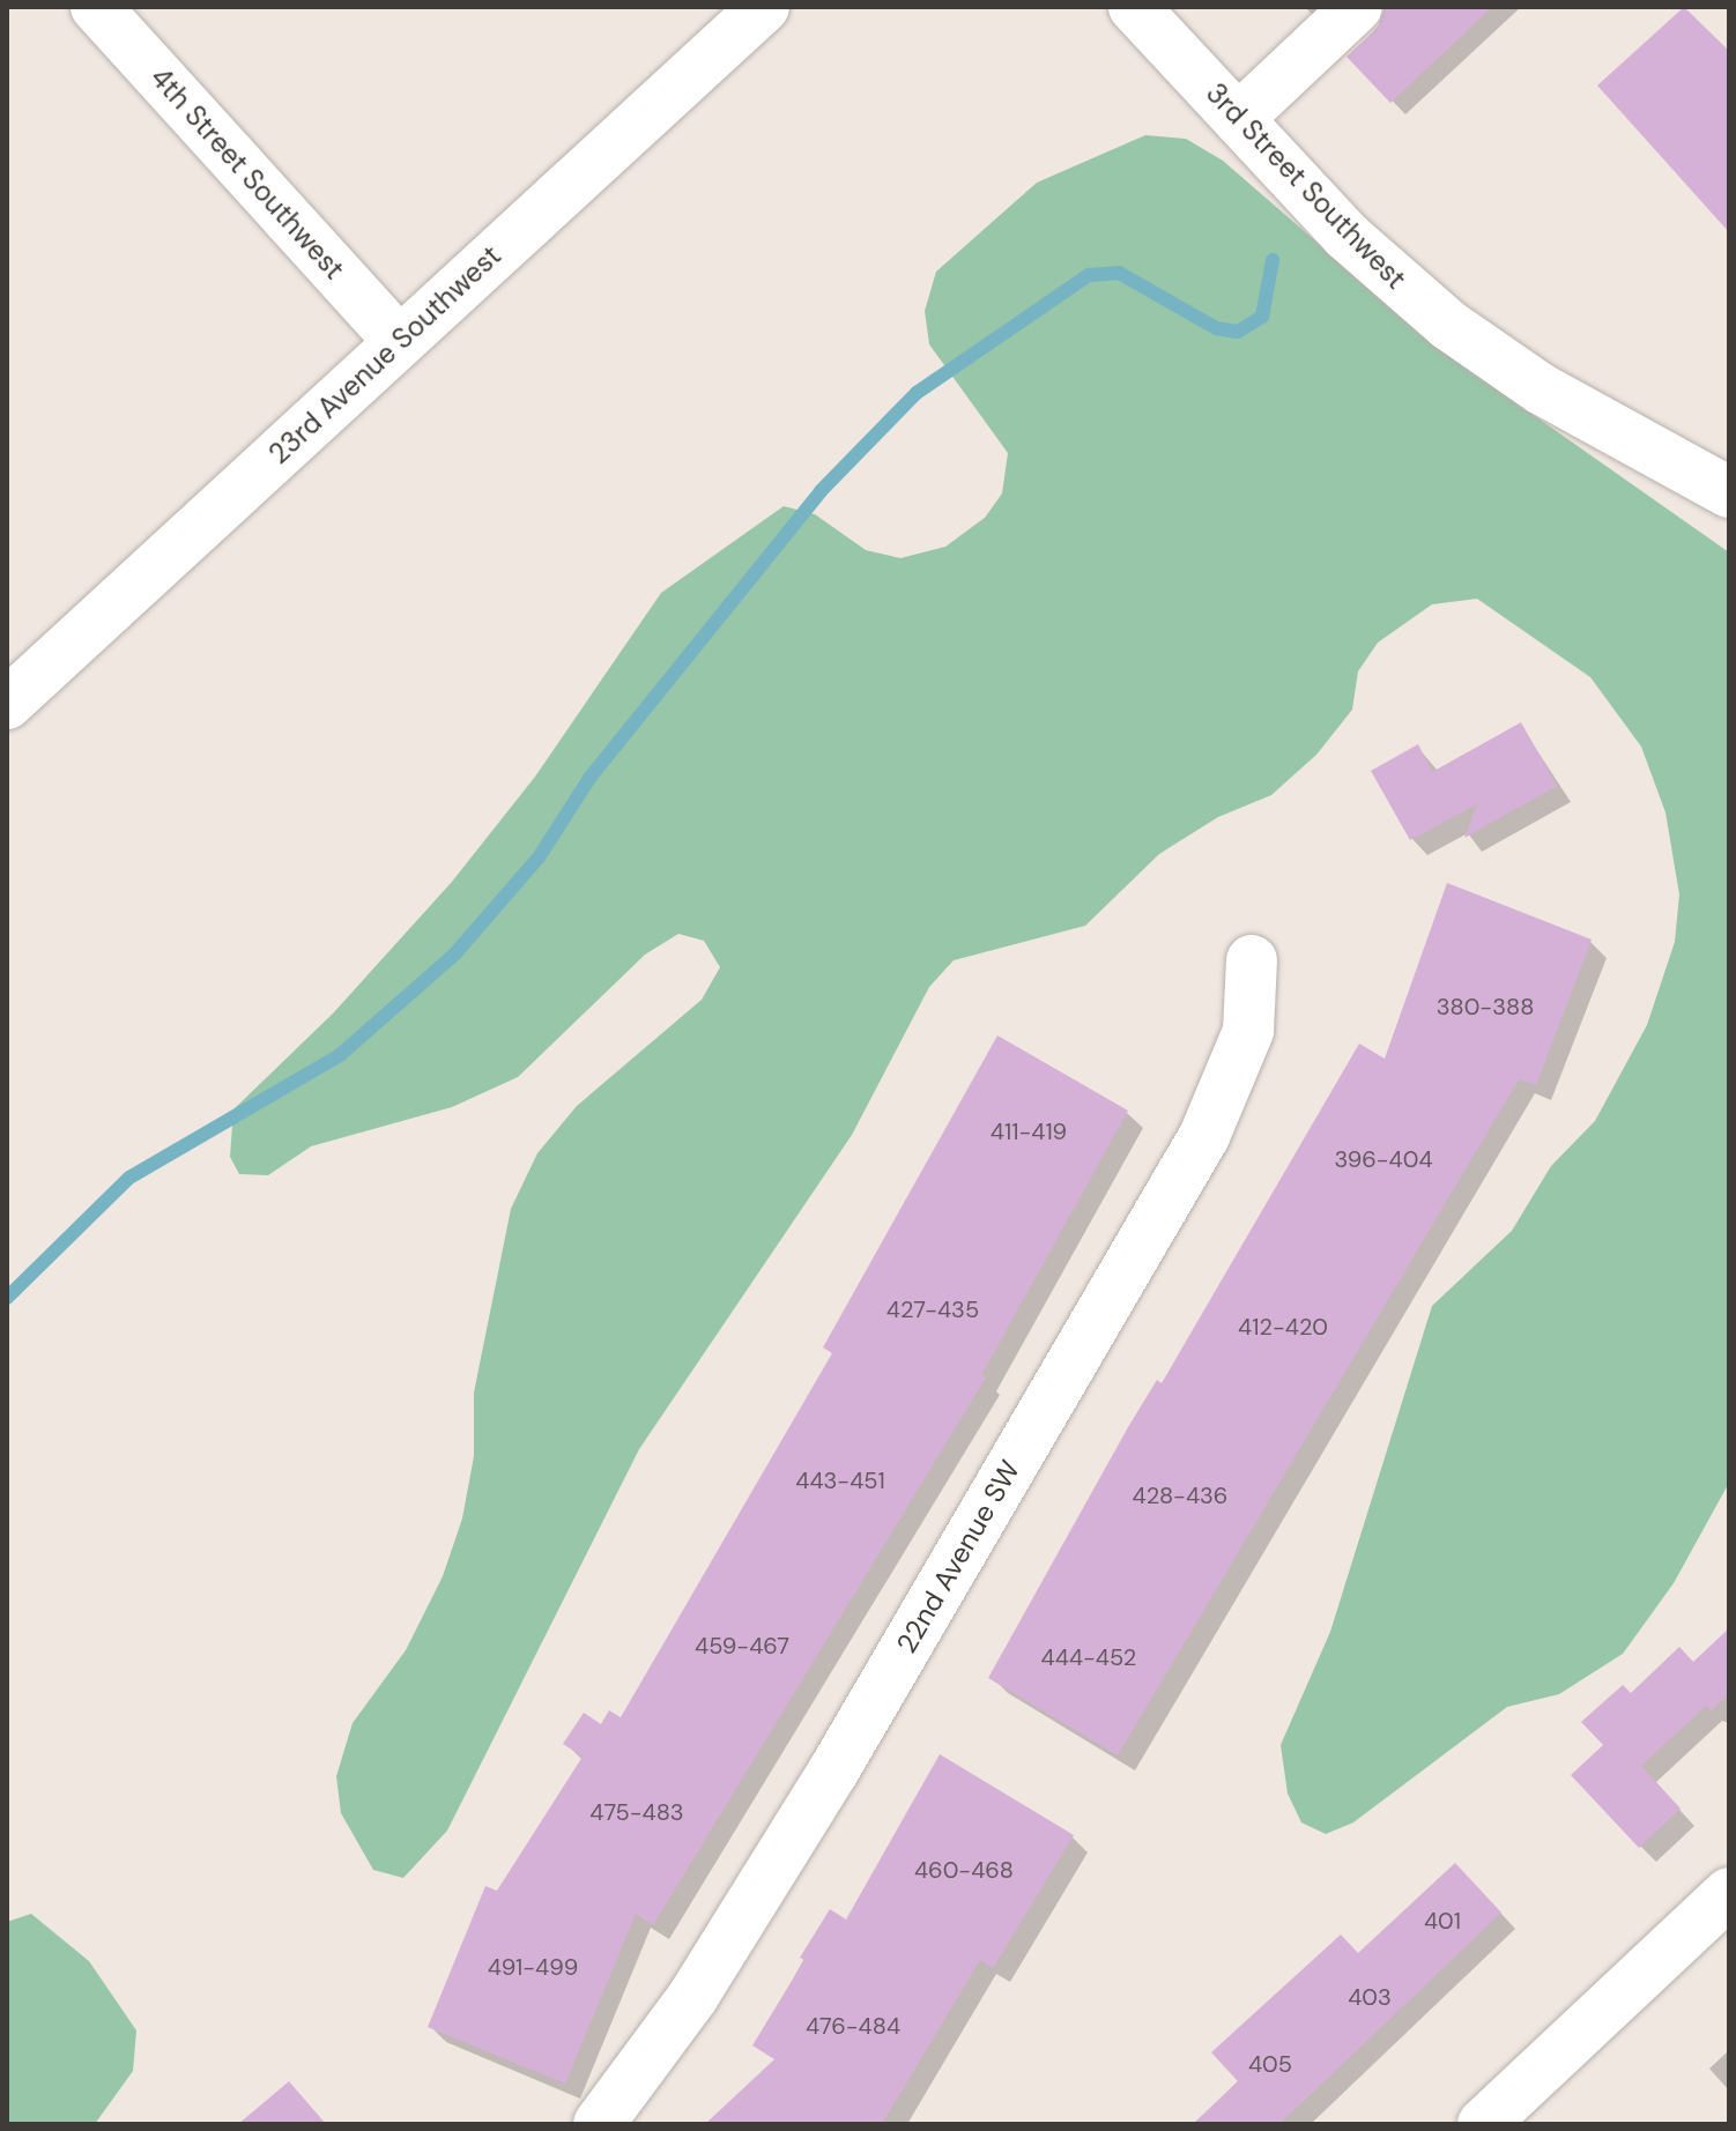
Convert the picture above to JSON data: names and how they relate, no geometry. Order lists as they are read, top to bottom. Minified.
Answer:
{"streets":{"street":["4th Street Southwest","3rd Street Southwest","23rd Avenue Southwest","22nd Avenue SW"]},"crossings":[["4th Street Southwest","23rd Avenue Southwest"]],"house_numbers":["380-388","411-419","396-404","427-435","412-420","443-451","428-436","459-467","444-452","475-483","460-468","401","491-499","403","476-484","405"]}
